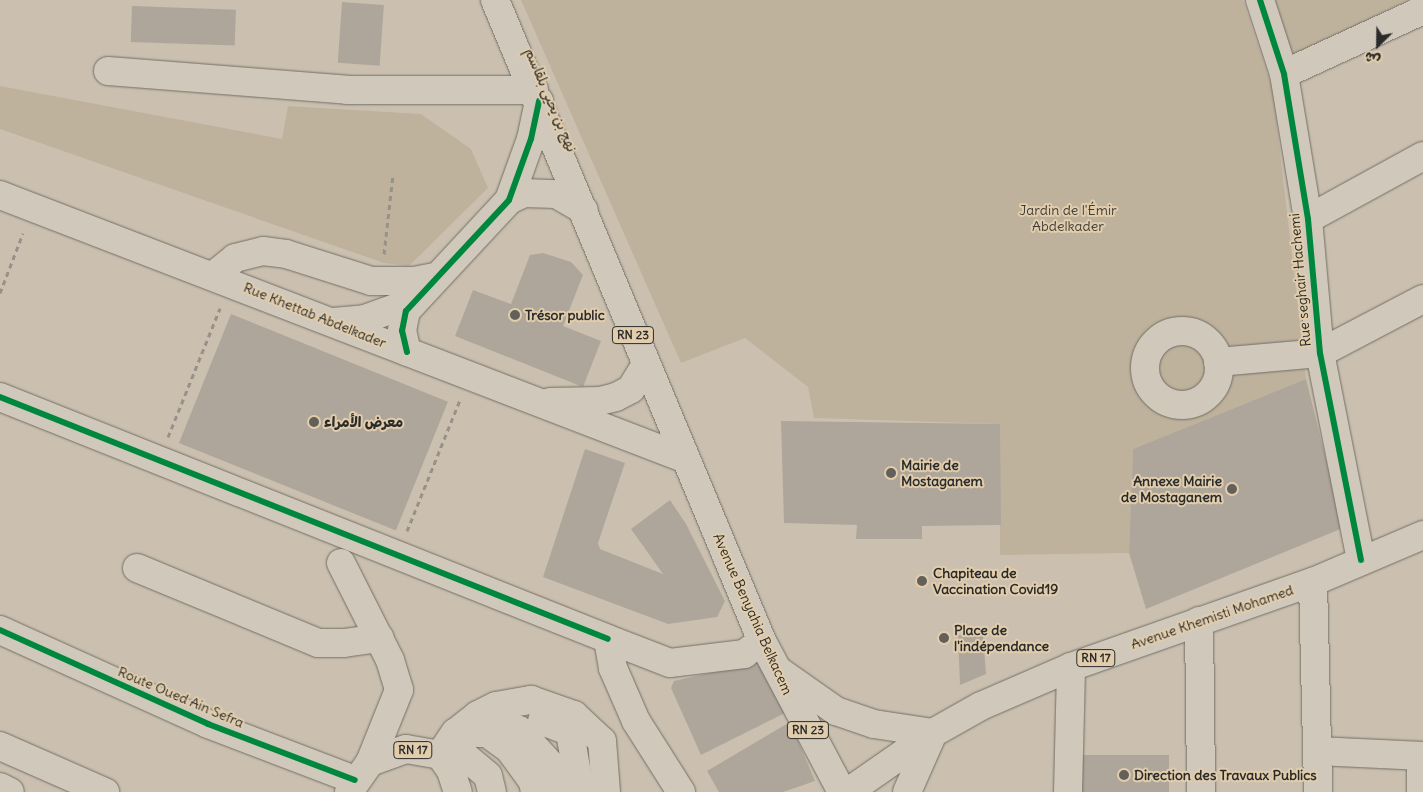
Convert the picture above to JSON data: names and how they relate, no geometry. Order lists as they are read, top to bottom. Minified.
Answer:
{"streets":{"street":["نهج بن يحيى بلقاسم","Rue seghair Hachemi","Rue Khettab Abdelkader","RN 23","Avenue Benyahia Belkacem","Avenue Khemisti Mohamed","RN 17","Route Oued Ain Sefra"]},"crossings":[["نهج بن يحيى بلقاسم","Rue Khettab Abdelkader"],["نهج بن يحيى بلقاسم","Avenue Benyahia Belkacem"],["Rue seghair Hachemi","Avenue Khemisti Mohamed"],["Rue Khettab Abdelkader","Avenue Benyahia Belkacem"],["RN 17","Route Oued Ain Sefra"]],"parks":["Jardin de l'Émir Abdelkader"],"places":["Trésor public","معرض الأمراء","Mairie de Mostaganem","Annexe Mairie de Mostaganem","Chapiteau de Vaccination Covid19","Place de l'indépendance","Direction des Travaux Publics"],"north":"bottom left"}
